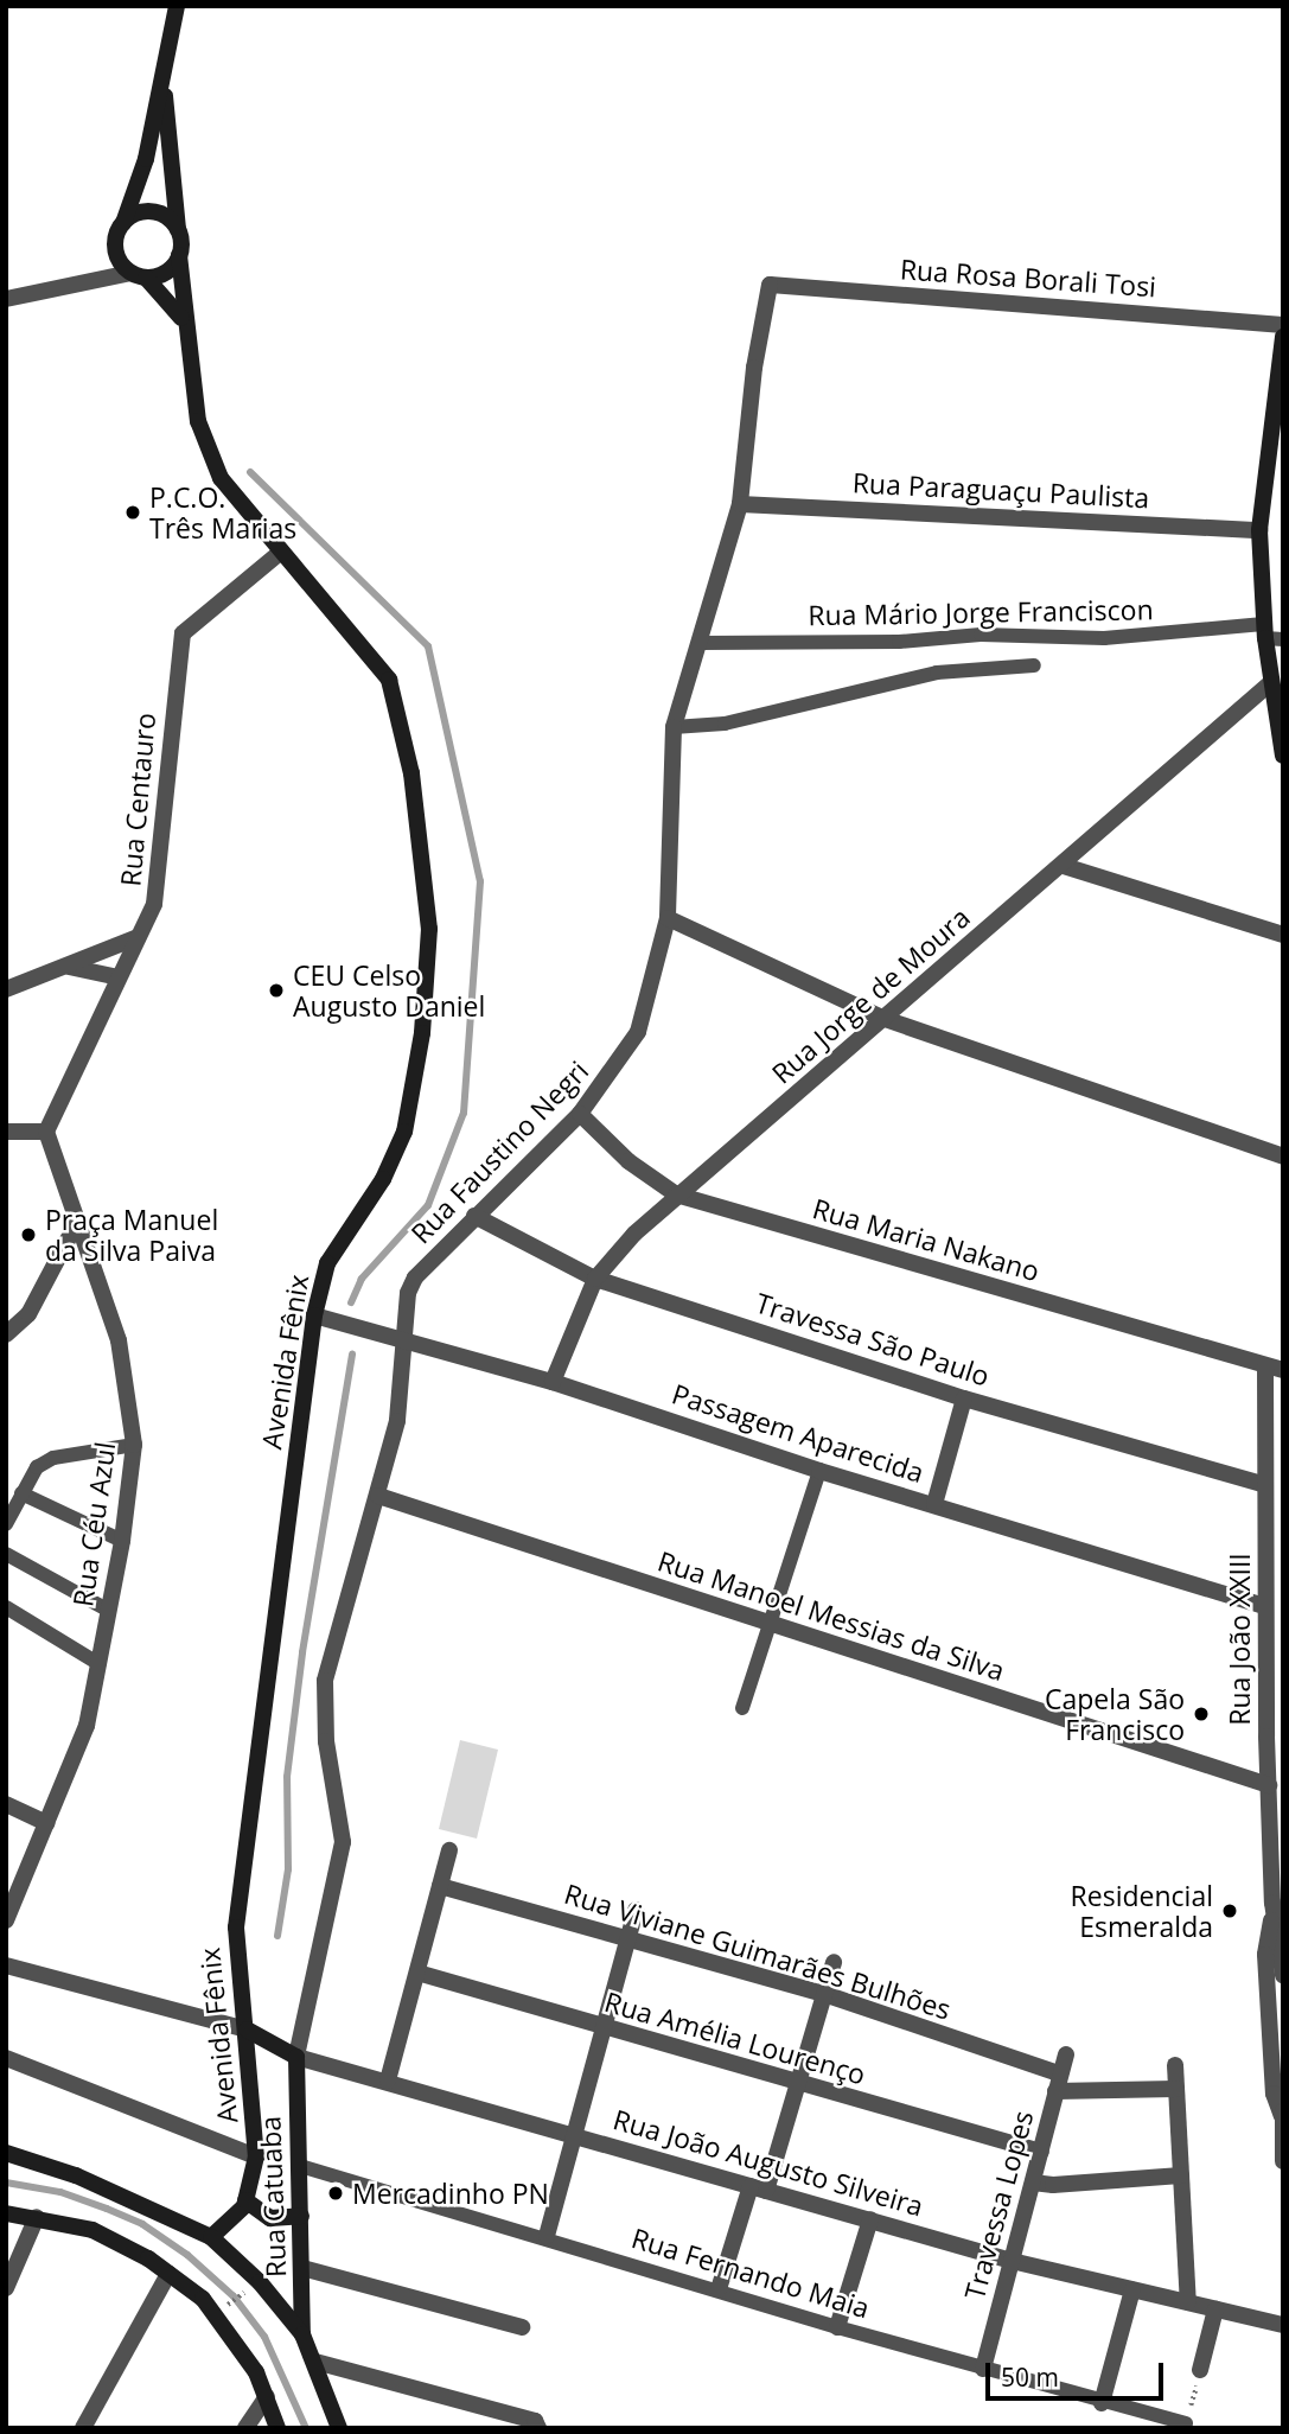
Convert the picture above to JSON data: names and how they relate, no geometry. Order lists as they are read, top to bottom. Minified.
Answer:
{"streets":{"street":["Rua Rosa Borali Tosi","Rua Paraguaçu Paulista","Rua Centauro","Rua Jorge de Moura","Rua Faustino Negri","Rua Maria Nakano","Travessa São Paulo","Avenida Fênix","Passagem Aparecida","Rua Céu Azul","Rua Manoel Messias da Silva","Rua João XXIII","Rua Viviane Guimarães Bulhões","Rua Amélia Lourenço","Rua João Augusto Silveira","Rua Catuaba","Travessa Lopes"],"lane":["Rua Mário Jorge Franciscon","Rua Fernando Maia"]},"crossings":[["Rua Rosa Borali Tosi","Rua Faustino Negri"],["Rua Paraguaçu Paulista","Rua Faustino Negri"],["Rua Mário Jorge Franciscon","Rua Faustino Negri"],["Rua Centauro","Avenida Fênix"],["Rua Centauro","Rua Céu Azul"],["Rua Jorge de Moura","Rua Maria Nakano"],["Rua Jorge de Moura","Travessa São Paulo"],["Rua Jorge de Moura","Passagem Aparecida"],["Rua Faustino Negri","Rua Maria Nakano"],["Rua Faustino Negri","Travessa São Paulo"],["Rua Faustino Negri","Passagem Aparecida"],["Rua Faustino Negri","Rua Manoel Messias da Silva"],["Rua Faustino Negri","Rua João Augusto Silveira"],["Rua Faustino Negri","Rua Catuaba"],["Rua Maria Nakano","Rua João XXIII"],["Travessa São Paulo","Rua João XXIII"],["Avenida Fênix","Passagem Aparecida"],["Avenida Fênix","Rua João Augusto Silveira"],["Passagem Aparecida","Rua João XXIII"],["Rua Manoel Messias da Silva","Rua João XXIII"],["Rua Viviane Guimarães Bulhões","Travessa Lopes"],["Rua Amélia Lourenço","Travessa Lopes"],["Rua João Augusto Silveira","Rua Catuaba"],["Rua João Augusto Silveira","Travessa Lopes"],["Rua Catuaba","Rua Fernando Maia"],["Travessa Lopes","Rua Fernando Maia"]],"places":["P.C.O. Três Marias","CEU Celso Augusto Daniel","Praça Manuel da Silva Paiva","Capela São Francisco","Residencial Esmeralda","Mercadinho PN"],"scale_bar":"50 m"}
